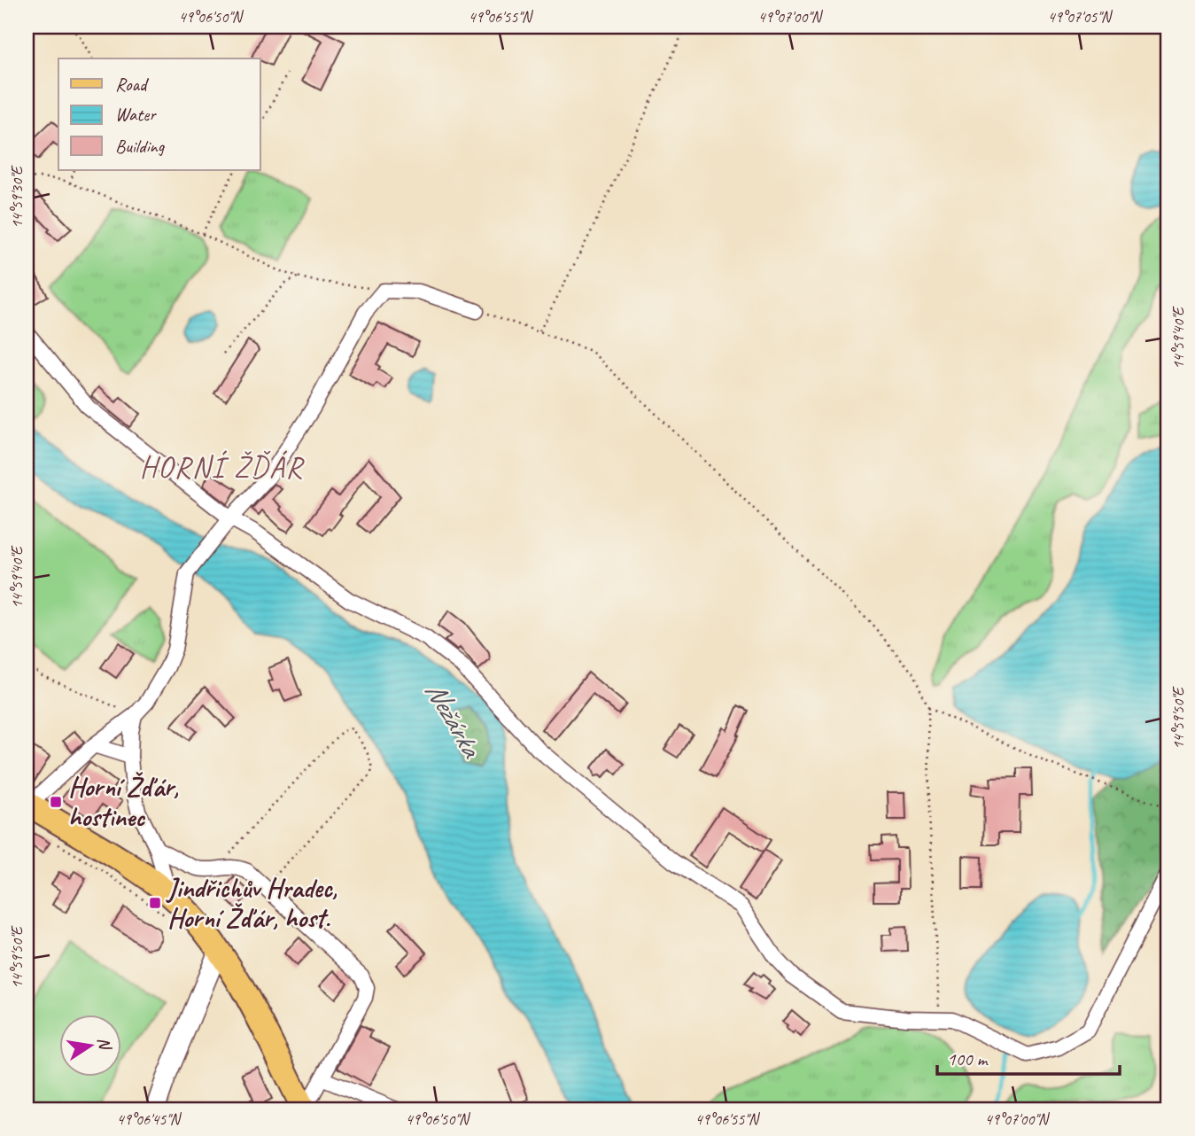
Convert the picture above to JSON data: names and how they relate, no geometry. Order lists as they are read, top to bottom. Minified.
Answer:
{"districts":["HORNÍ ŽĎÁR"],"water":["Nežárka"],"places":{"transit":["Horní Žďár, hostinec","Jindřichův Hradec, Horní Žďár, host."]},"legend":["Road","Water","Building"],"scale_bar":"100 m","north":"right","coordinates":["49°06'50\"N","49°06'55\"N","49°07'00\"N","49°07'05\"N","14°59'30\"E","14°59'40\"E","14°59'50\"E","49°06'45\"N"]}
